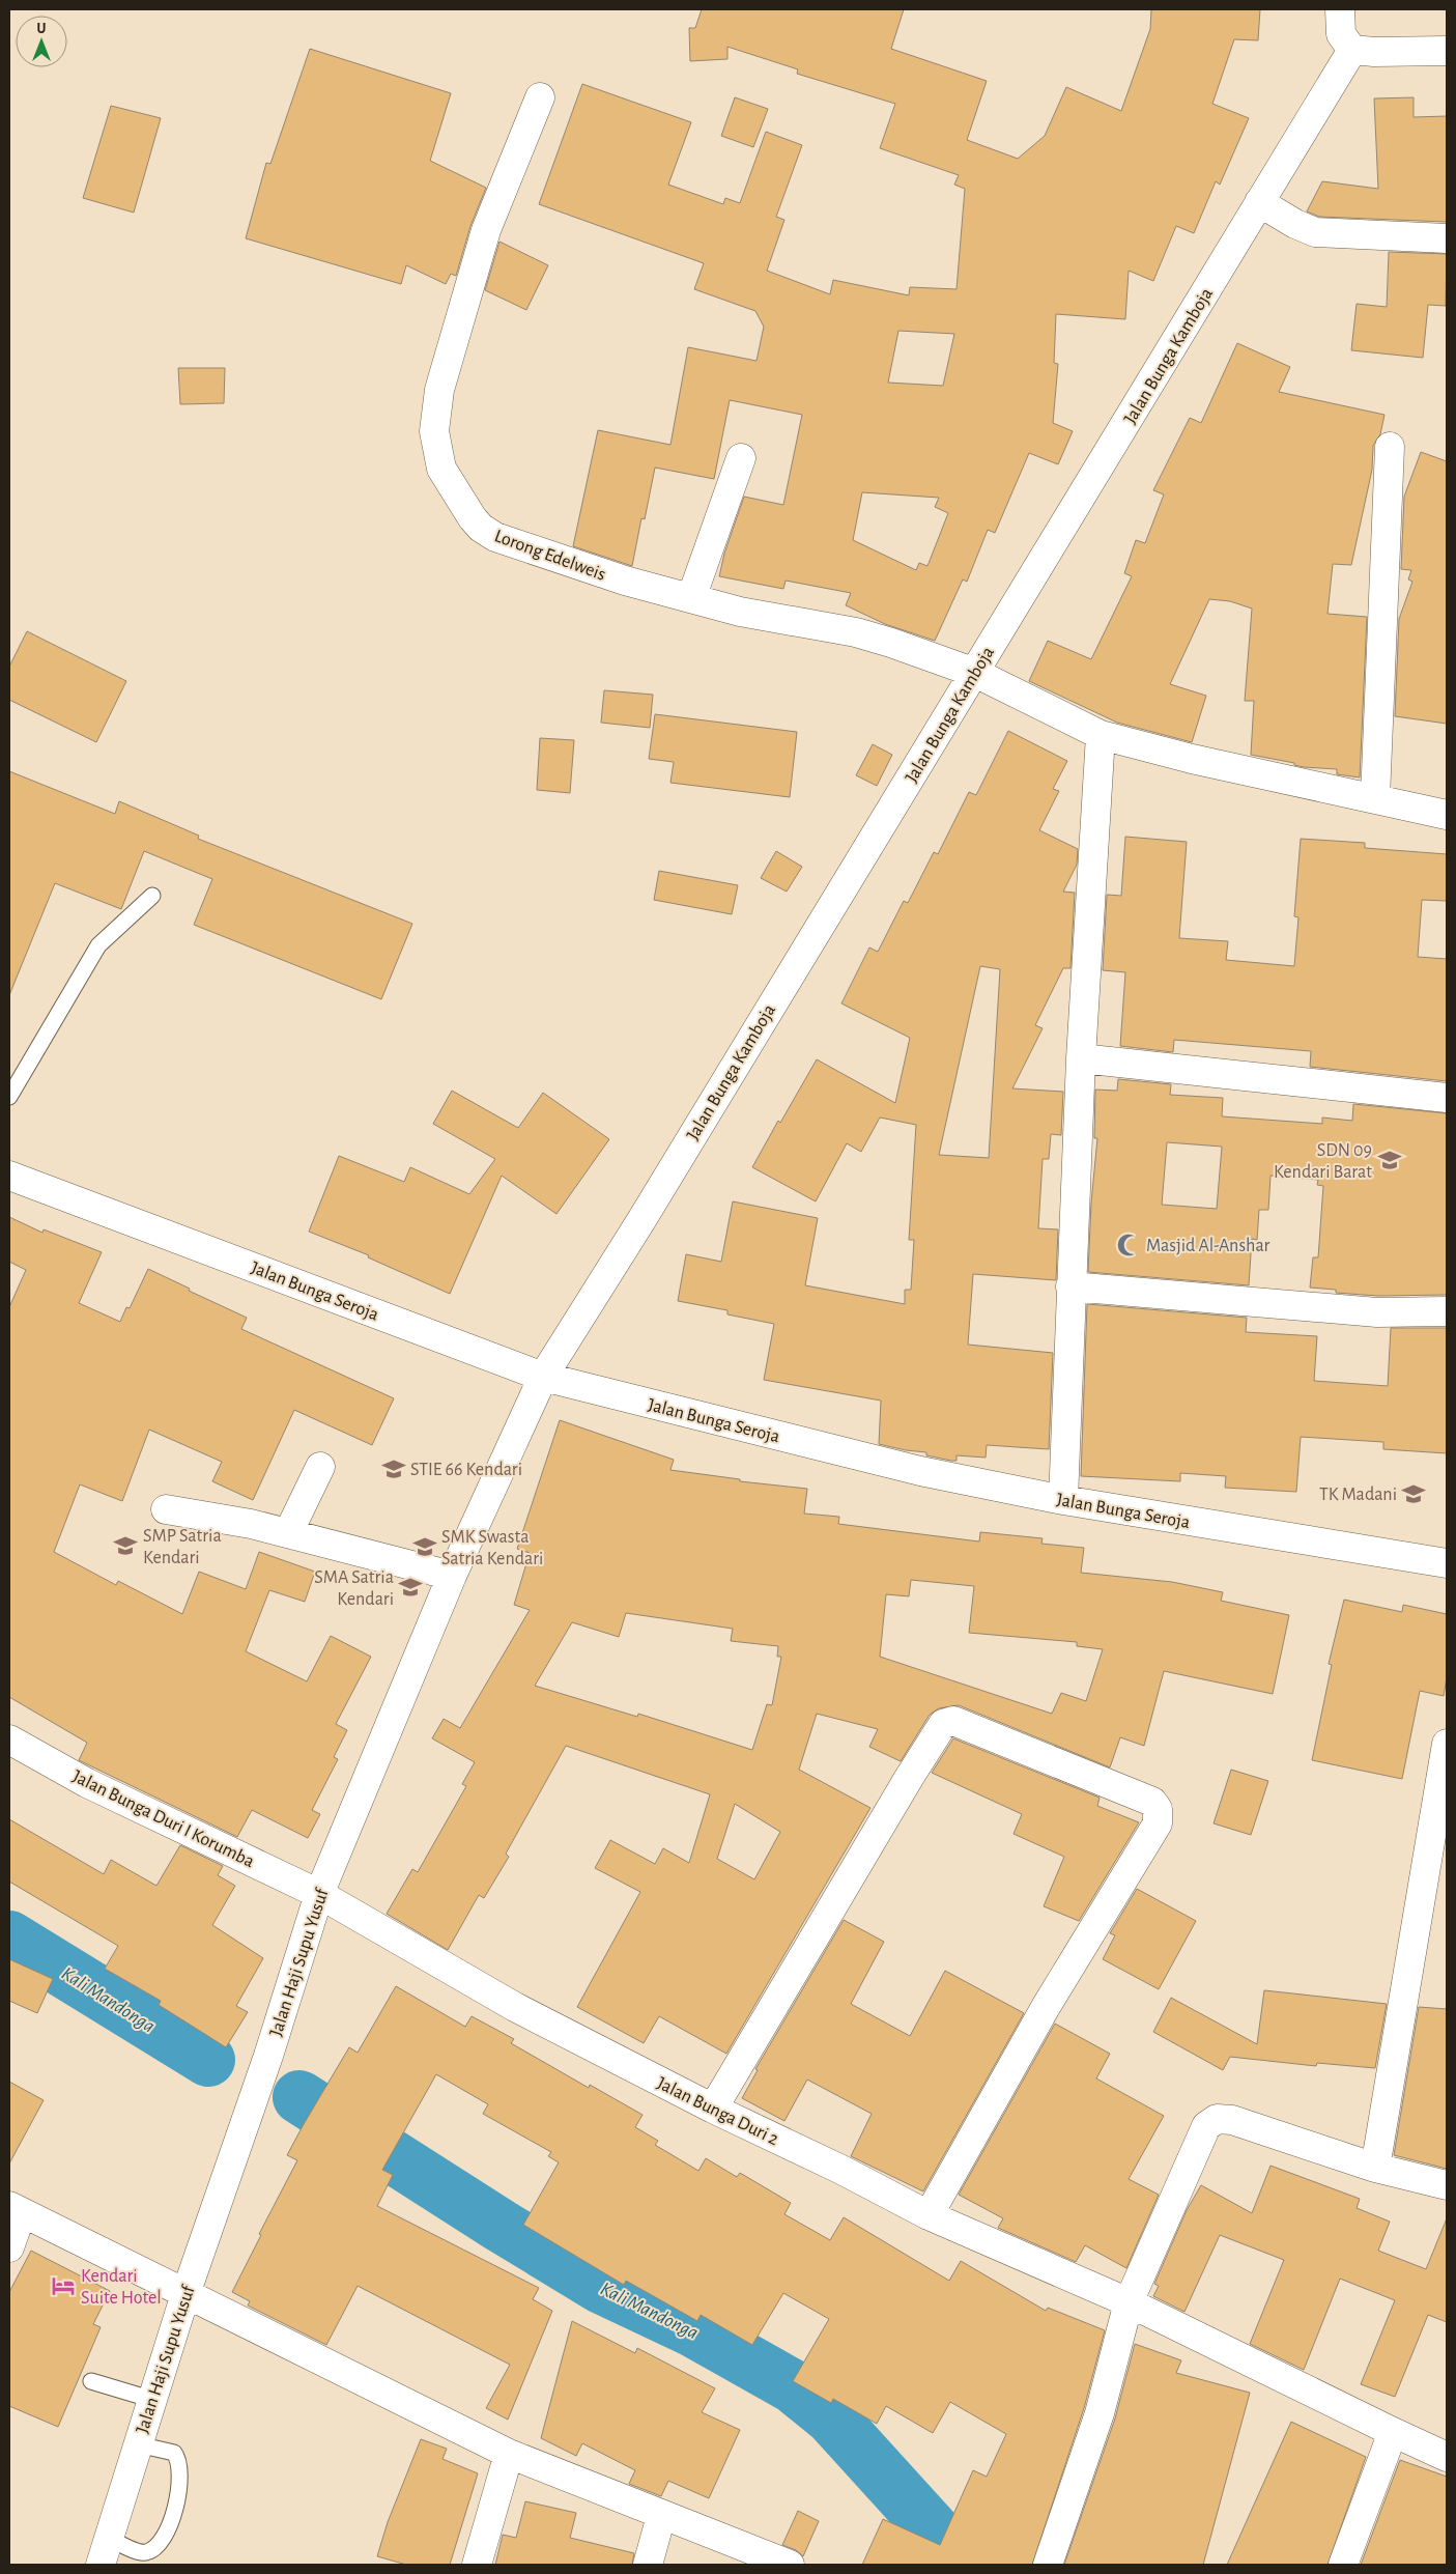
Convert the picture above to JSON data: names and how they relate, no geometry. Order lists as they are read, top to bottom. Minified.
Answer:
{"streets":{"street":["Jalan Bunga Kamboja","Lorong Edelweis","Jalan Bunga Seroja","Jalan Bunga Duri I Korumba","Jalan Haji Supu Yusuf","Jalan Bunga Duri 2"]},"crossings":[["Jalan Bunga Kamboja","Lorong Edelweis"],["Jalan Bunga Kamboja","Jalan Bunga Seroja"],["Jalan Bunga Kamboja","Jalan Haji Supu Yusuf"],["Jalan Bunga Seroja","Jalan Haji Supu Yusuf"],["Jalan Bunga Duri I Korumba","Jalan Haji Supu Yusuf"],["Jalan Bunga Duri I Korumba","Jalan Bunga Duri 2"],["Jalan Haji Supu Yusuf","Jalan Bunga Duri 2"]],"water":["Kali Mandonga"],"places":{"school or university":["SDN 09 Kendari Barat","STIE 66 Kendari","TK Madani","SMP Satria Kendari","SMK Swasta Satria Kendari","SMA Satria Kendari"],"mosque":["Masjid Al-Anshar"],"hotel":["Kendari Suite Hotel"]},"north":"top"}
